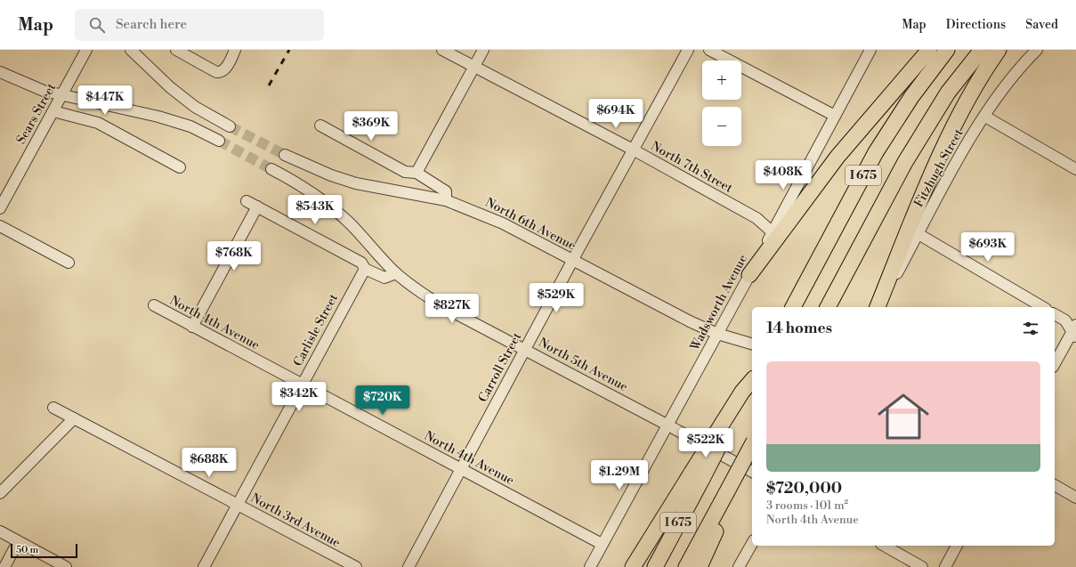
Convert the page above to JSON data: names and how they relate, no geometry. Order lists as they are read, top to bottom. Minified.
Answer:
{"streets":{"highway":["I 675"],"street":["Sears Street","North 7th Street","Fitzhugh Street","North 6th Avenue","Wadsworth Avenue","North 4th Avenue","Carlisle Street","North 5th Avenue","Carroll Street","North 3rd Avenue"]},"crossings":[["North 7th Street","Wadsworth Avenue"],["North 7th Street","Carroll Street"],["North 6th Avenue","Wadsworth Avenue"],["North 6th Avenue","Carroll Street"],["Wadsworth Avenue","North 4th Avenue"],["Wadsworth Avenue","North 5th Avenue"],["North 4th Avenue","Carlisle Street"],["North 4th Avenue","Carroll Street"],["Carlisle Street","North 3rd Avenue"],["North 5th Avenue","Carroll Street"]],"scale_bar":"50 m","page":{"header":"Map","search":"Search here","nav":["Map","Directions","Saved"],"map_buttons":["+","−"],"price":["$447K","$694K","$369K","$408K","$543K","$693K","$768K","$529K","$827K","$342K","$720K","$522K","$688K","$1.29M"],"heading":"14 homes","list":[{"name":"$720,000","note":"3 rooms · 101 m² · North 4th Avenue"}],"scale":"50 m"}}
